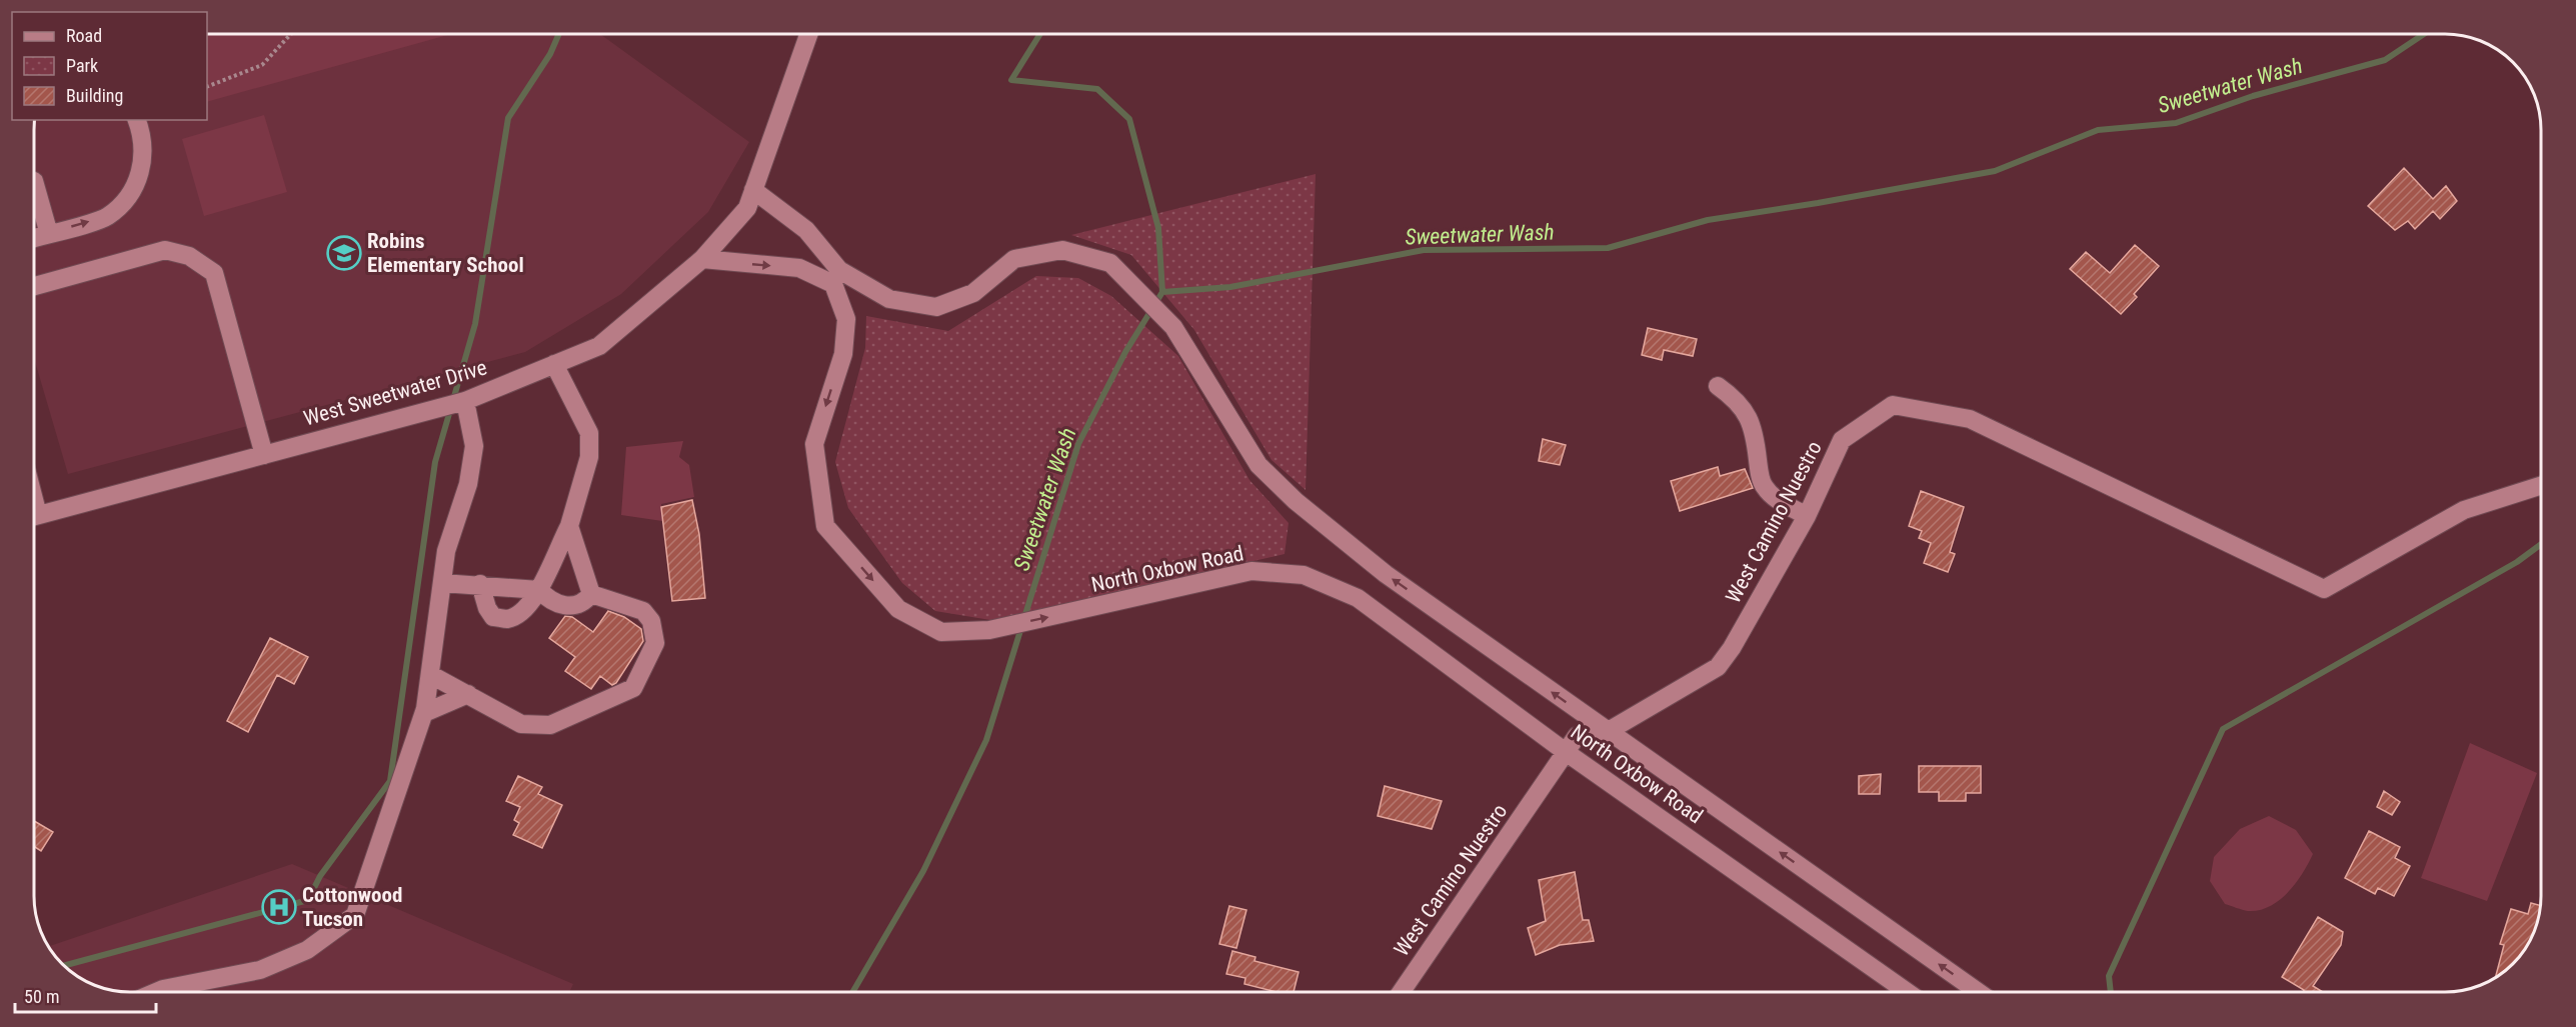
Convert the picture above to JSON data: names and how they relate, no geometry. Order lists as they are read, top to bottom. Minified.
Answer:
{"streets":{"street":["West Sweetwater Drive","West Camino Nuestro","North Oxbow Road"]},"crossings":[["West Sweetwater Drive","North Oxbow Road"],["West Camino Nuestro","North Oxbow Road"]],"water":["Sweetwater Wash"],"places":{"school or university":["Robins Elementary School"],"hospital":["Cottonwood Tucson"]},"legend":["Road","Park","Building"],"scale_bar":"50 m"}
